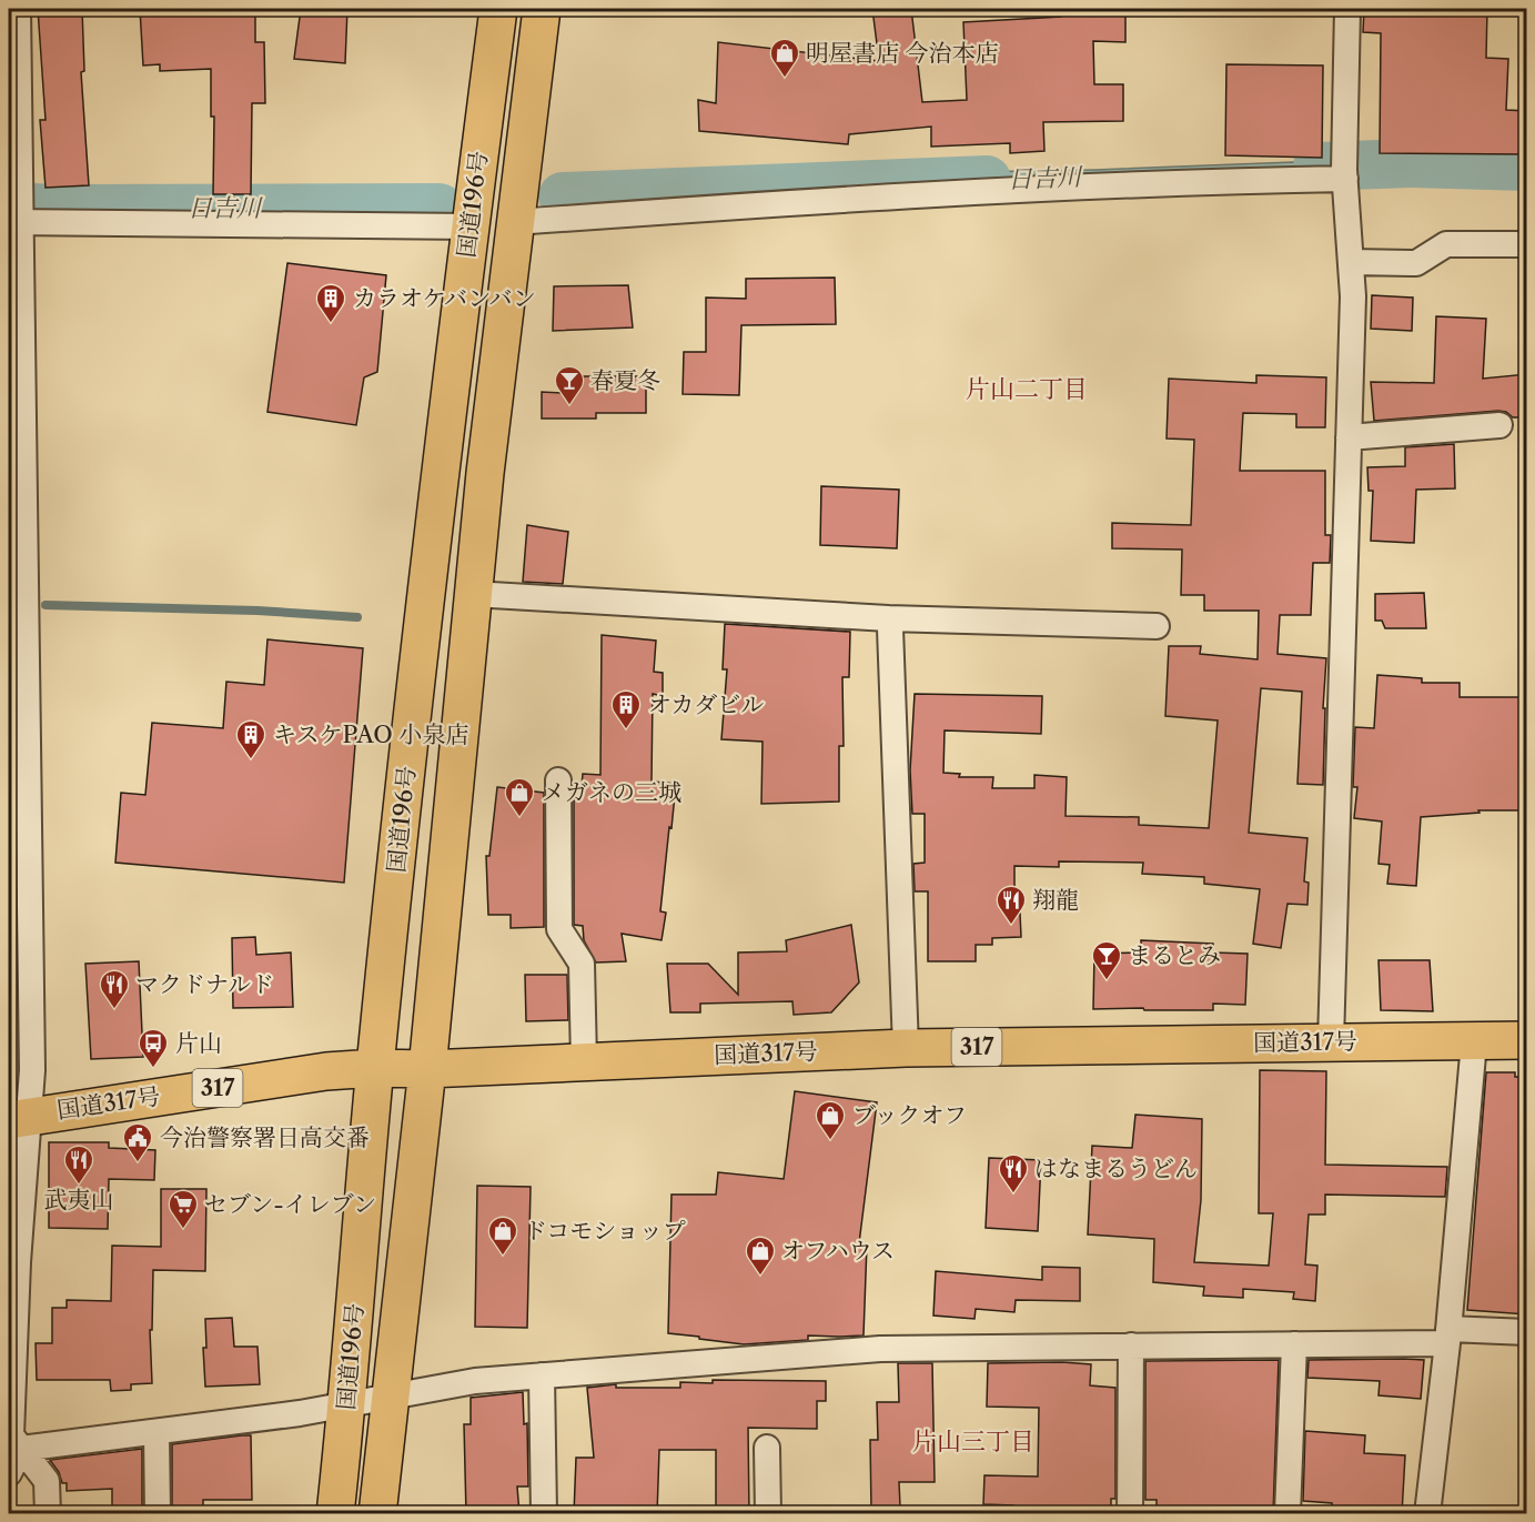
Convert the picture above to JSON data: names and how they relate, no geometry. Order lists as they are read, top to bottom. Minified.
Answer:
{"streets":{"highway":["国道196号","国道317号","317"]},"crossings":[["国道196号","国道317号"]],"districts":["片山二丁目","片山三丁目"],"water":["日吉川"],"places":{"shop":["明屋書店 今治本店","メガネの三城","ブックオフ","ドコモショップ","オフハウス"],"building":["カラオケバンバン","オカダビル","キスケPAO 小泉店"],"bar":["春夏冬","まるとみ"],"restaurant":["翔龍","マクドナルド","武夷山","はなまるうどん"],"bus stop":["片山"],"public building":["今治警察署日高交番"],"supermarket":["セブン-イレブン"]}}
